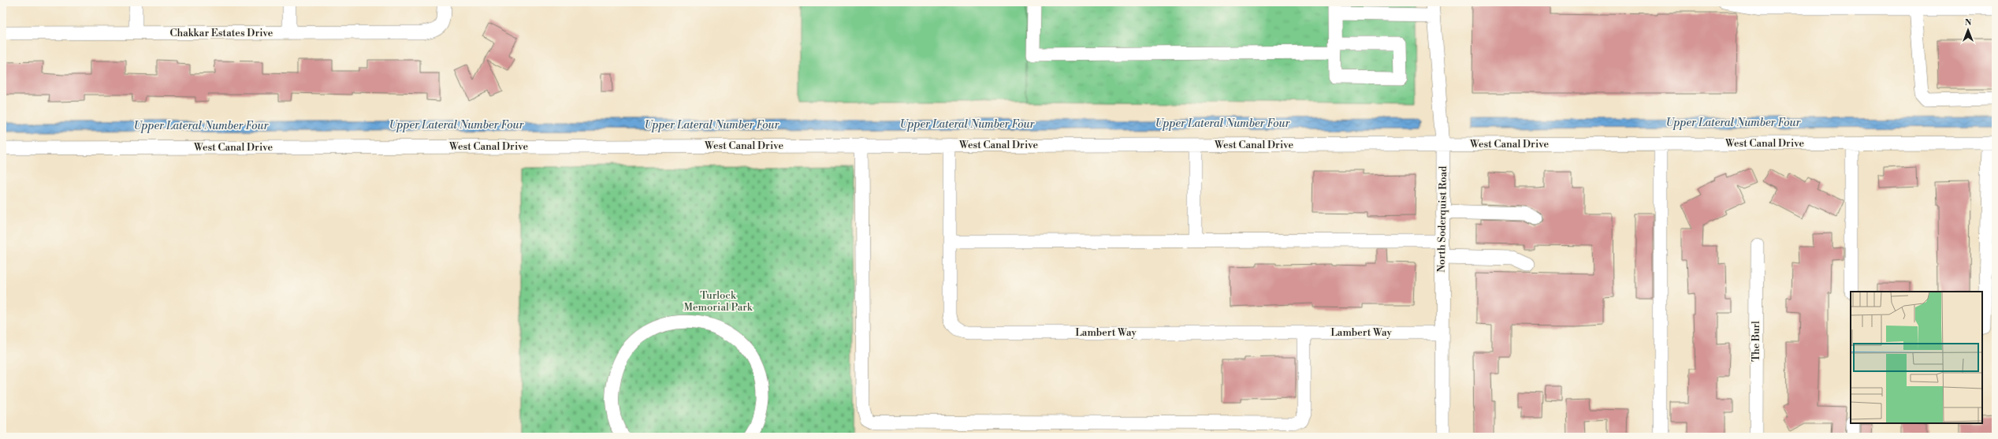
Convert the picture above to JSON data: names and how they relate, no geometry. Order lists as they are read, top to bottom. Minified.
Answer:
{"streets":{"street":["Chakkar Estates Drive","West Canal Drive","North Soderquist Road","Lambert Way","The Burl"]},"crossings":[["West Canal Drive","North Soderquist Road"],["West Canal Drive","Lambert Way"],["North Soderquist Road","Lambert Way"]],"water":["Upper Lateral Number Four"],"parks":["Turlock Memorial Park"],"north":"top"}
